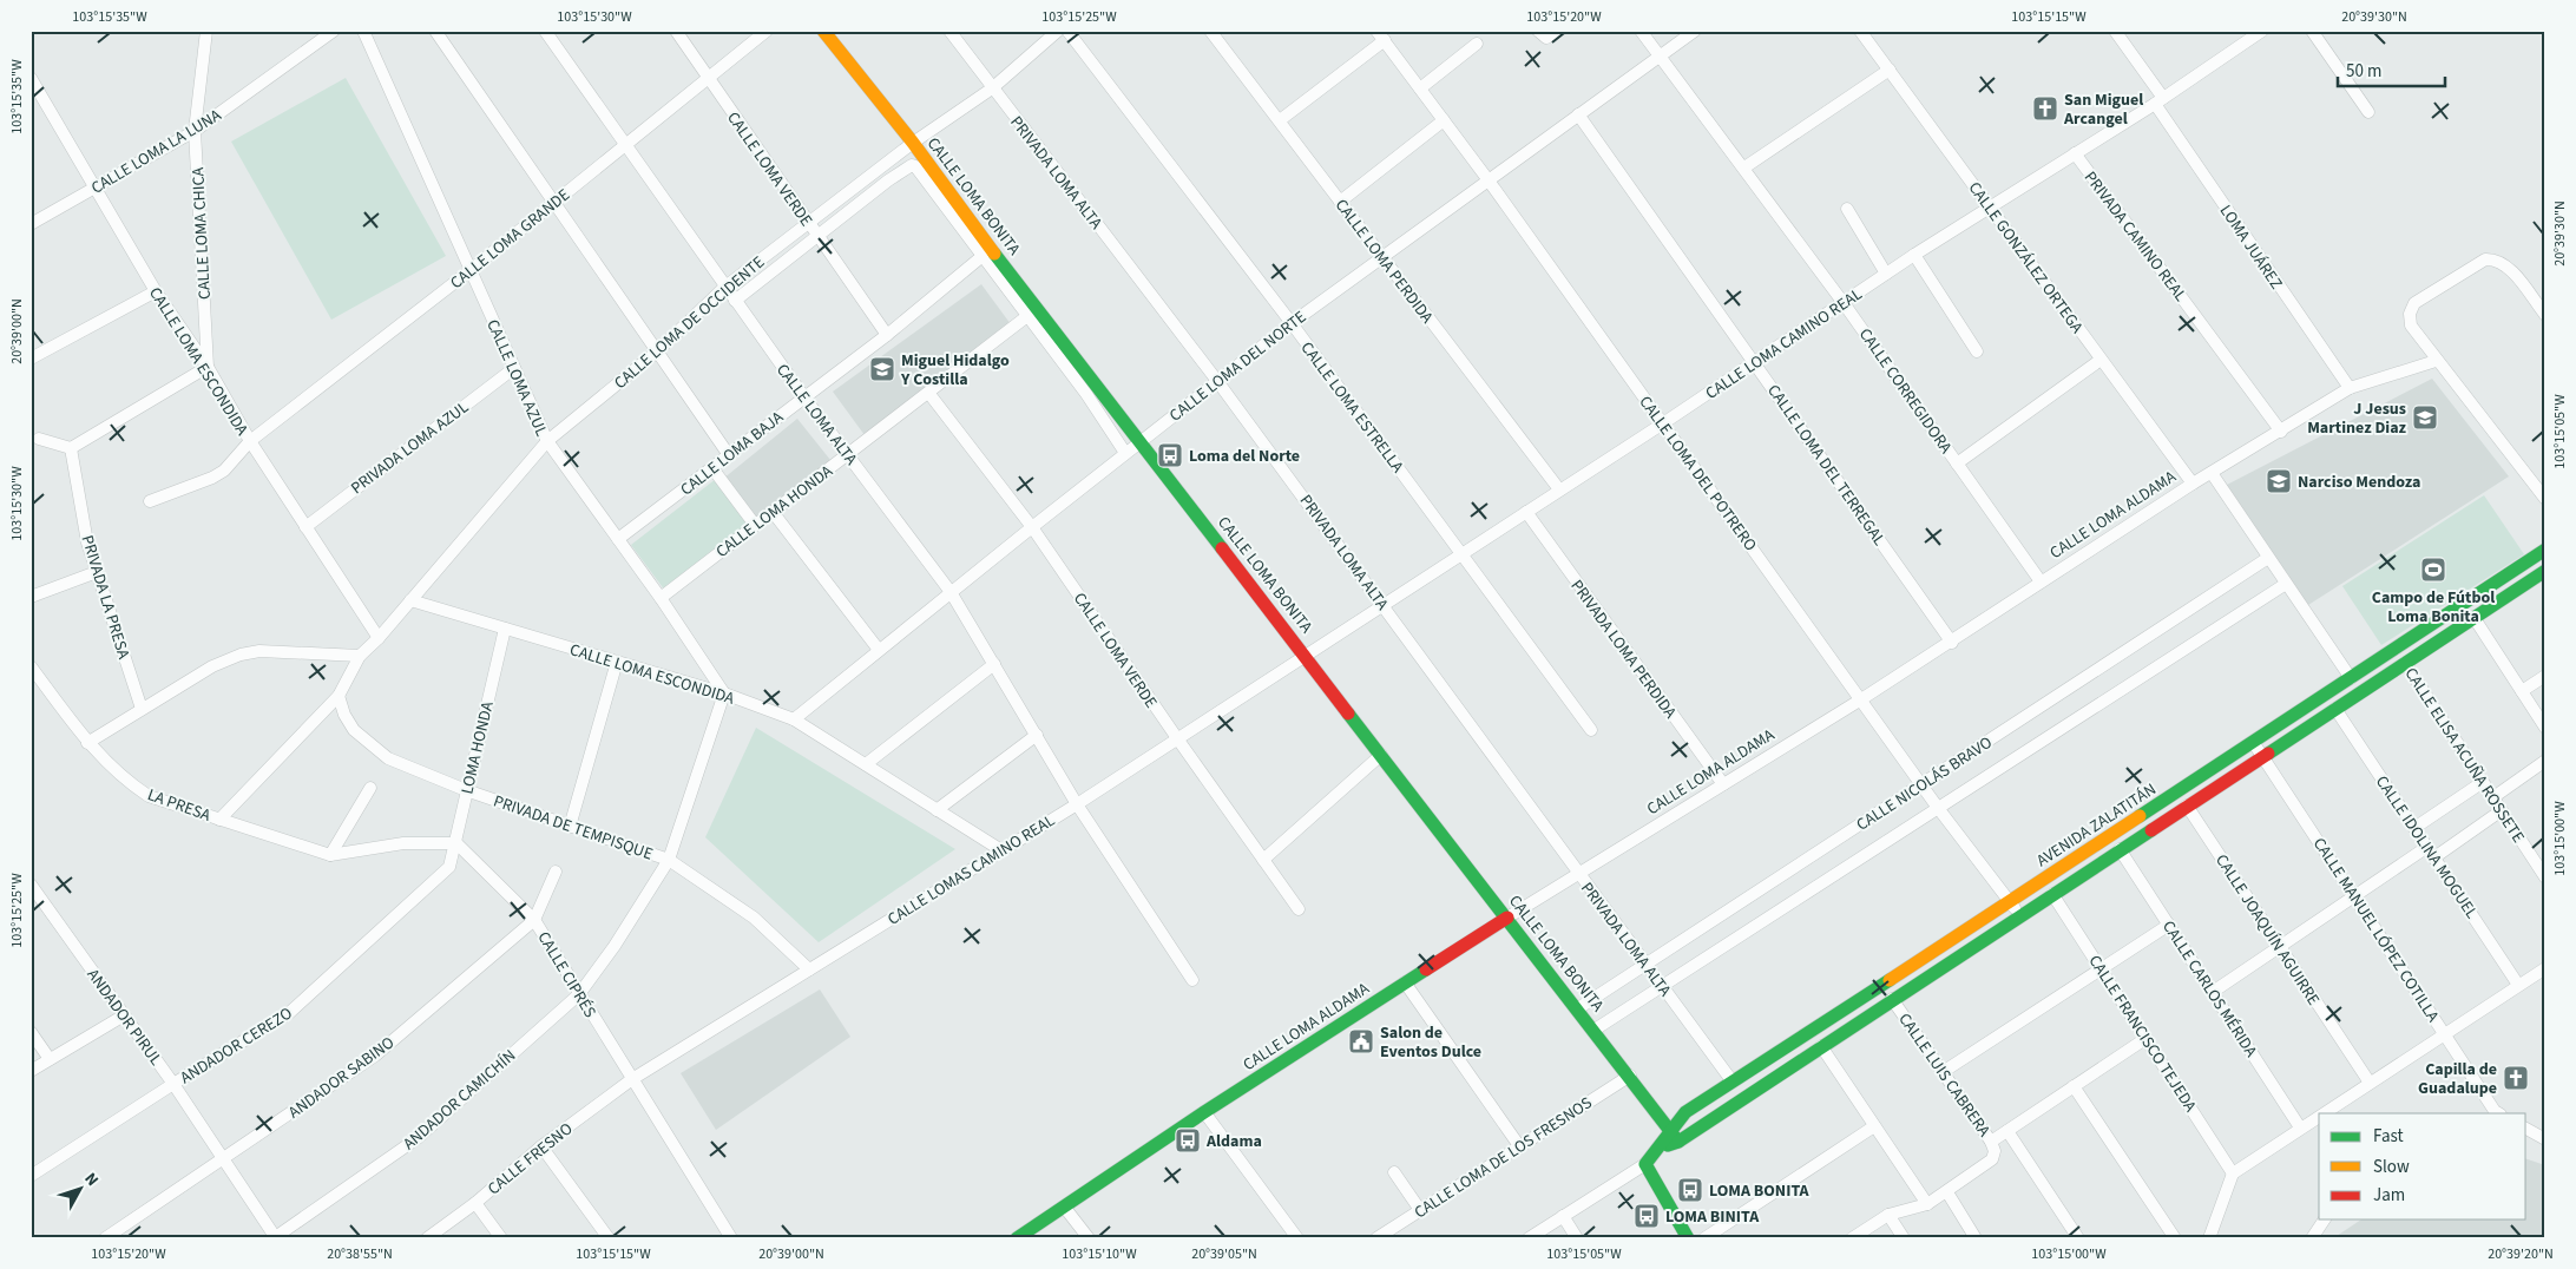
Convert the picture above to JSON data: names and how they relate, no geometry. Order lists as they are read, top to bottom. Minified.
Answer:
{"streets":{"street":["CALLE LOMA LA LUNA","CALLE LOMA VERDE","PRIVADA LOMA ALTA","CALLE LOMA BONITA","CALLE LOMA CHICA","PRIVADA CAMINO REAL","CALLE LOMA GRANDE","LOMA JUÁREZ","CALLE GONZÁLEZ ORTEGA","CALLE LOMA PERDIDA","CALLE LOMA DE OCCIDENTE","CALLE LOMA CAMINO REAL","CALLE LOMA ESCONDIDA","CALLE LOMA DEL NORTE","CALLE LOMA AZUL","CALLE CORREGIDORA","CALLE LOMA ESTRELLA","CALLE LOMA ALTA","PRIVADA LOMA AZUL","CALLE LOMA BAJA","CALLE LOMA DEL TERREGAL","CALLE LOMA DEL POTRERO","CALLE LOMA HONDA","CALLE LOMA ALDAMA","PRIVADA LA PRESA","PRIVADA LOMA PERDIDA","LOMA HONDA","CALLE ELISA ACUÑA ROSSETE","CALLE NICOLÁS BRAVO","LA PRESA","AVENIDA ZALATITÁN","PRIVADA DE TEMPISQUE","CALLE IDOLINA MOGUEL","CALLE LOMAS CAMINO REAL","CALLE JOAQUÍN AGUIRRE","CALLE MANUEL LÓPEZ COTILLA","CALLE CIPRÉS","CALLE CARLOS MÉRIDA","ANDADOR PIRUL","CALLE FRANCISCO TEJEDA","ANDADOR CEREZO","CALLE LUIS CABRERA","ANDADOR SABINO","ANDADOR CAMICHÍN","CALLE LOMA DE LOS FRESNOS","CALLE FRESNO"]},"crossings":[["CALLE LOMA LA LUNA","CALLE LOMA CHICA"],["CALLE LOMA LA LUNA","CALLE LOMA ESCONDIDA"],["CALLE LOMA VERDE","CALLE LOMA GRANDE"],["CALLE LOMA VERDE","CALLE LOMA DE OCCIDENTE"],["CALLE LOMA VERDE","CALLE LOMA DEL NORTE"],["CALLE LOMA VERDE","CALLE LOMA BAJA"],["CALLE LOMA VERDE","CALLE LOMA HONDA"],["CALLE LOMA VERDE","CALLE LOMAS CAMINO REAL"],["PRIVADA LOMA ALTA","CALLE LOMA DE OCCIDENTE"],["PRIVADA LOMA ALTA","CALLE LOMA CAMINO REAL"],["PRIVADA LOMA ALTA","CALLE LOMA DEL NORTE"],["PRIVADA LOMA ALTA","CALLE LOMA ALDAMA"],["PRIVADA LOMA ALTA","CALLE NICOLÁS BRAVO"],["PRIVADA LOMA ALTA","AVENIDA ZALATITÁN"],["CALLE LOMA BONITA","CALLE LOMA DE OCCIDENTE"],["CALLE LOMA BONITA","CALLE LOMA CAMINO REAL"],["CALLE LOMA BONITA","CALLE LOMA DEL NORTE"],["CALLE LOMA BONITA","CALLE LOMA ALDAMA"],["CALLE LOMA BONITA","CALLE NICOLÁS BRAVO"],["CALLE LOMA BONITA","AVENIDA ZALATITÁN"],["CALLE LOMA BONITA","CALLE LOMAS CAMINO REAL"],["CALLE LOMA BONITA","CALLE LOMA DE LOS FRESNOS"],["CALLE LOMA CHICA","CALLE LOMA ESCONDIDA"],["PRIVADA CAMINO REAL","CALLE LOMA CAMINO REAL"],["PRIVADA CAMINO REAL","CALLE LOMA ALDAMA"],["CALLE LOMA GRANDE","CALLE LOMA ESCONDIDA"],["CALLE LOMA GRANDE","CALLE LOMA AZUL"],["CALLE LOMA GRANDE","CALLE LOMA ALTA"],["LOMA JUÁREZ","CALLE LOMA CAMINO REAL"],["LOMA JUÁREZ","CALLE LOMA ALDAMA"],["CALLE GONZÁLEZ ORTEGA","CALLE LOMA CAMINO REAL"],["CALLE GONZÁLEZ ORTEGA","CALLE LOMA ALDAMA"],["CALLE LOMA PERDIDA","CALLE LOMA CAMINO REAL"],["CALLE LOMA PERDIDA","CALLE LOMA DEL NORTE"],["CALLE LOMA DE OCCIDENTE","CALLE LOMA ESCONDIDA"],["CALLE LOMA DE OCCIDENTE","CALLE LOMA AZUL"],["CALLE LOMA DE OCCIDENTE","CALLE LOMA ALTA"],["CALLE LOMA DE OCCIDENTE","LA PRESA"],["CALLE LOMA DE OCCIDENTE","PRIVADA DE TEMPISQUE"],["CALLE LOMA CAMINO REAL","CALLE CORREGIDORA"],["CALLE LOMA CAMINO REAL","CALLE LOMA ESTRELLA"],["CALLE LOMA CAMINO REAL","CALLE LOMA DEL TERREGAL"],["CALLE LOMA CAMINO REAL","CALLE LOMA DEL POTRERO"],["CALLE LOMA CAMINO REAL","PRIVADA LOMA PERDIDA"],["CALLE LOMA CAMINO REAL","CALLE LOMAS CAMINO REAL"],["CALLE LOMA ESCONDIDA","CALLE LOMA DEL NORTE"],["CALLE LOMA ESCONDIDA","CALLE LOMA AZUL"],["CALLE LOMA ESCONDIDA","PRIVADA LOMA AZUL"],["CALLE LOMA ESCONDIDA","LOMA HONDA"],["CALLE LOMA ESCONDIDA","CALLE LOMAS CAMINO REAL"],["CALLE LOMA ESCONDIDA","ANDADOR CAMICHÍN"],["CALLE LOMA DEL NORTE","CALLE CORREGIDORA"],["CALLE LOMA DEL NORTE","CALLE LOMA ESTRELLA"],["CALLE LOMA DEL NORTE","CALLE LOMA ALTA"],["CALLE LOMA DEL NORTE","CALLE LOMA DEL TERREGAL"],["CALLE LOMA DEL NORTE","CALLE LOMA DEL POTRERO"],["CALLE LOMA AZUL","PRIVADA LOMA AZUL"],["CALLE LOMA AZUL","CALLE LOMA BAJA"],["CALLE LOMA AZUL","CALLE LOMA HONDA"],["CALLE LOMA AZUL","ANDADOR CAMICHÍN"],["CALLE CORREGIDORA","CALLE LOMA ALDAMA"],["CALLE LOMA ALTA","CALLE LOMA BAJA"],["CALLE LOMA ALTA","CALLE LOMA HONDA"],["CALLE LOMA ALTA","CALLE LOMAS CAMINO REAL"],["CALLE LOMA DEL TERREGAL","CALLE LOMA ALDAMA"],["CALLE LOMA DEL POTRERO","CALLE LOMA ALDAMA"],["CALLE LOMA DEL POTRERO","CALLE NICOLÁS BRAVO"],["CALLE LOMA DEL POTRERO","AVENIDA ZALATITÁN"],["CALLE LOMA ALDAMA","PRIVADA LOMA PERDIDA"],["LOMA HONDA","PRIVADA DE TEMPISQUE"],["LOMA HONDA","CALLE CIPRÉS"],["LOMA HONDA","ANDADOR CEREZO"],["CALLE ELISA ACUÑA ROSSETE","AVENIDA ZALATITÁN"],["AVENIDA ZALATITÁN","CALLE IDOLINA MOGUEL"],["AVENIDA ZALATITÁN","CALLE JOAQUÍN AGUIRRE"],["AVENIDA ZALATITÁN","CALLE MANUEL LÓPEZ COTILLA"],["AVENIDA ZALATITÁN","CALLE CARLOS MÉRIDA"],["AVENIDA ZALATITÁN","CALLE FRANCISCO TEJEDA"],["AVENIDA ZALATITÁN","CALLE LUIS CABRERA"],["PRIVADA DE TEMPISQUE","CALLE LOMAS CAMINO REAL"],["PRIVADA DE TEMPISQUE","ANDADOR CAMICHÍN"],["CALLE LOMAS CAMINO REAL","CALLE CIPRÉS"],["CALLE LOMAS CAMINO REAL","CALLE FRESNO"],["CALLE CIPRÉS","ANDADOR SABINO"],["CALLE CIPRÉS","ANDADOR CAMICHÍN"],["CALLE CIPRÉS","CALLE FRESNO"],["ANDADOR PIRUL","ANDADOR CEREZO"],["ANDADOR PIRUL","ANDADOR SABINO"],["ANDADOR PIRUL","ANDADOR CAMICHÍN"]],"places":{"church":["San Miguel Arcangel","Capilla de Guadalupe"],"school or university":["Miguel Hidalgo Y Costilla","J Jesus Martinez Diaz","Narciso Mendoza"],"bus stop":["Loma del Norte","Aldama","LOMA BONITA","LOMA BINITA"],"sports":["Campo de Fútbol Loma Bonita"],"public building":["Salon de Eventos Dulce"]},"legend":["Fast","Slow","Jam"],"scale_bar":"50 m","north":"top right","coordinates":["103°15'35\"W","103°15'30\"W","103°15'25\"W","103°15'20\"W","103°15'15\"W","20°39'30\"N","20°39'00\"N","103°15'05\"W","103°15'00\"W","20°38'55\"N","103°15'10\"W","20°39'05\"N","20°39'20\"N"]}
